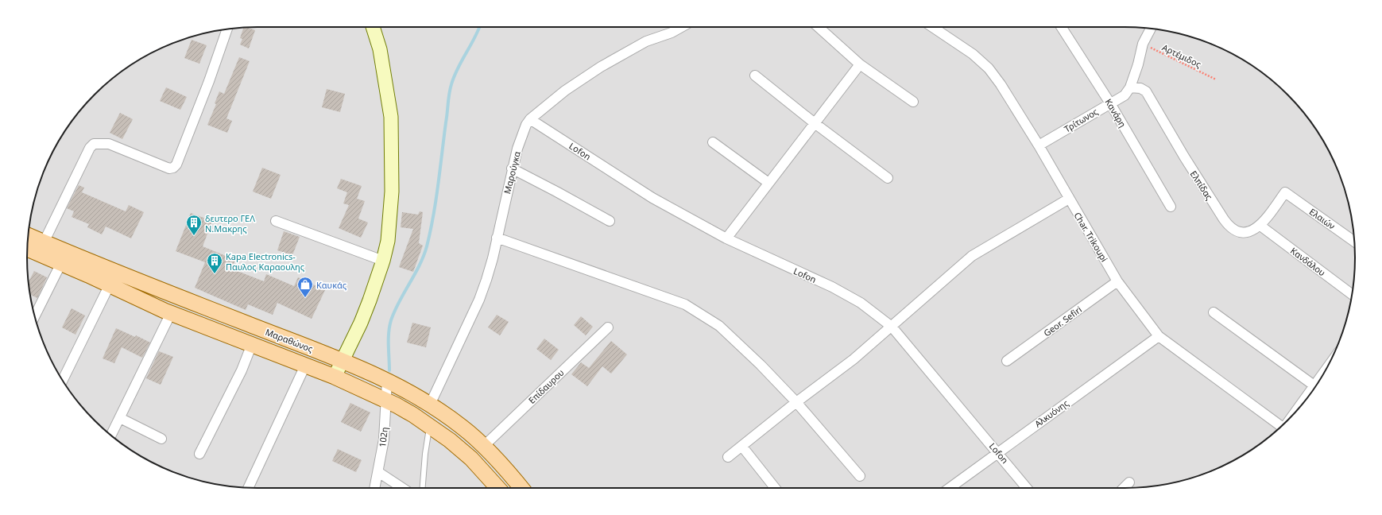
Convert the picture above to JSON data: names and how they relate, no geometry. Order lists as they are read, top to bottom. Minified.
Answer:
{"streets":{"main road":["Μαραθώνος"],"street":["Κανάρη","Τρίτωνος","Lofon","Μαρούγκα","Ελπίδας","Ελαιών","Char. Trikoupi","Κανδάλου","Geor. Sefiri","Επίδαυρου","Αλκυόνης","102η"],"path":["Αρτέμιδος"]},"crossings":[["Αρτέμιδος","Τρίτωνος"],["Κανάρη","Τρίτωνος"],["Τρίτωνος","Ελπίδας"],["Τρίτωνος","Char. Trikoupi"],["Lofon","Μαρούγκα"],["Lofon","Αλκυόνης"],["Μαρούγκα","Μαραθώνος"],["Ελπίδας","Ελαιών"],["Ελπίδας","Κανδάλου"],["Char. Trikoupi","Geor. Sefiri"],["Char. Trikoupi","Αλκυόνης"],["Μαραθώνος","Επίδαυρου"],["Μαραθώνος","102η"]],"places":{"building":["δευτερο ΓΕΛ Ν.Μακρης","Kapa Electronics- Παυλος Καραουλης"],"shop":["Καυκάς"]}}
